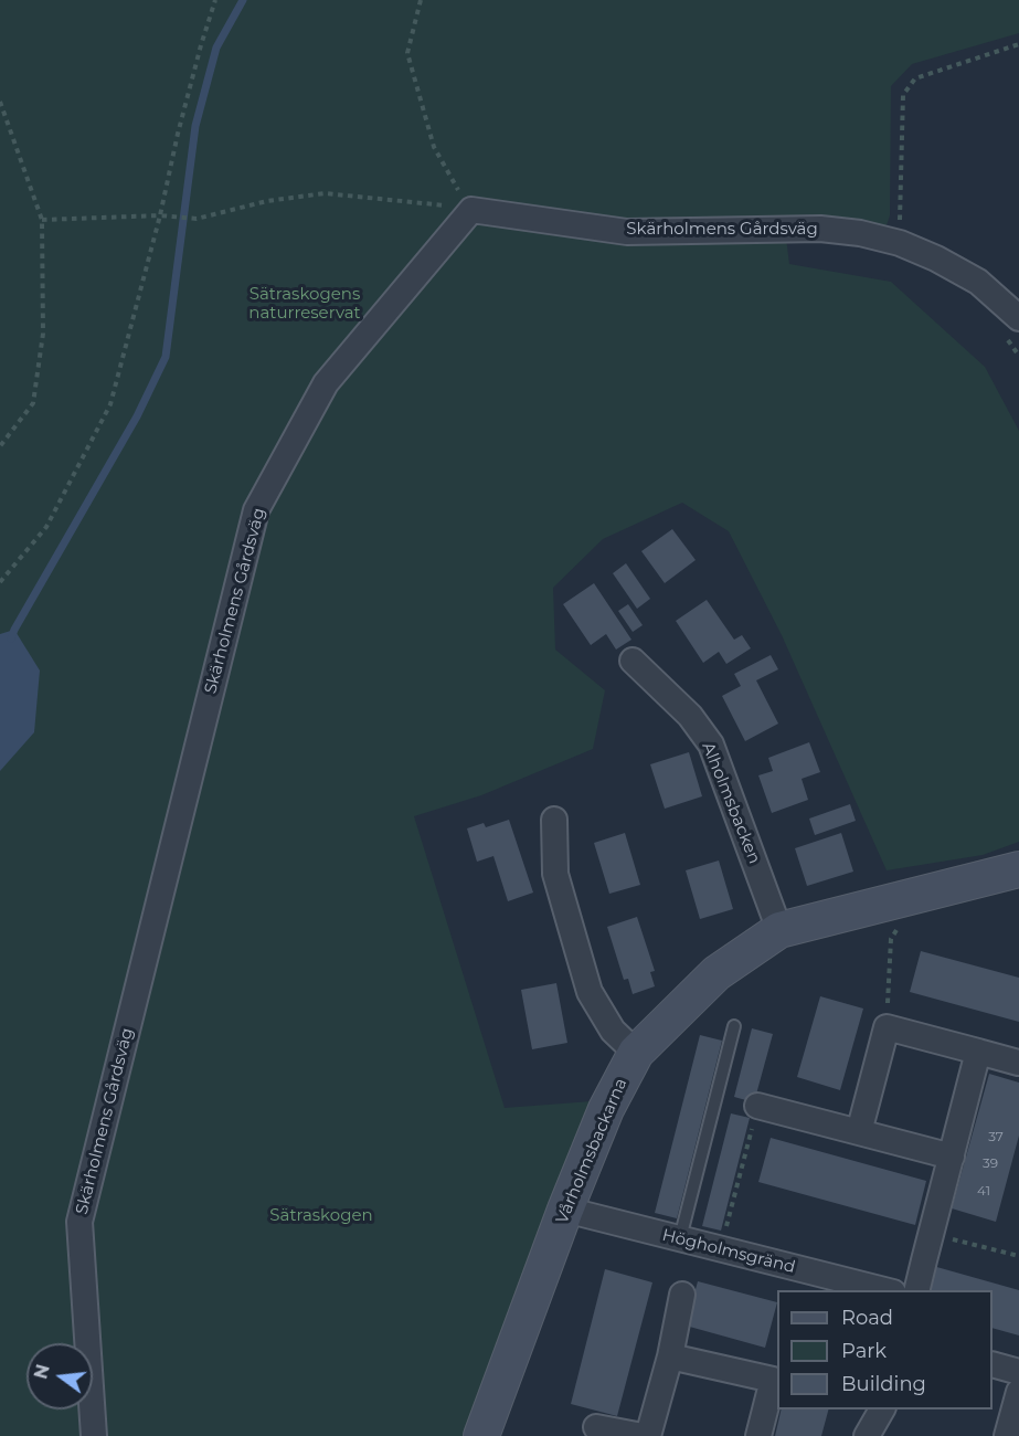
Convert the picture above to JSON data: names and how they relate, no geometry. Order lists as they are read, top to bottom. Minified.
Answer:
{"streets":{"street":["Skärholmens Gårdsväg","Alholmsbacken","Vårholmsbackarna","Högholmsgränd"]},"crossings":[["Alholmsbacken","Vårholmsbackarna"],["Vårholmsbackarna","Högholmsgränd"]],"parks":["Sätraskogens naturreservat","Sätraskogen"],"house_numbers":["37","39","41"],"legend":["Road","Park","Building"],"north":"left"}
